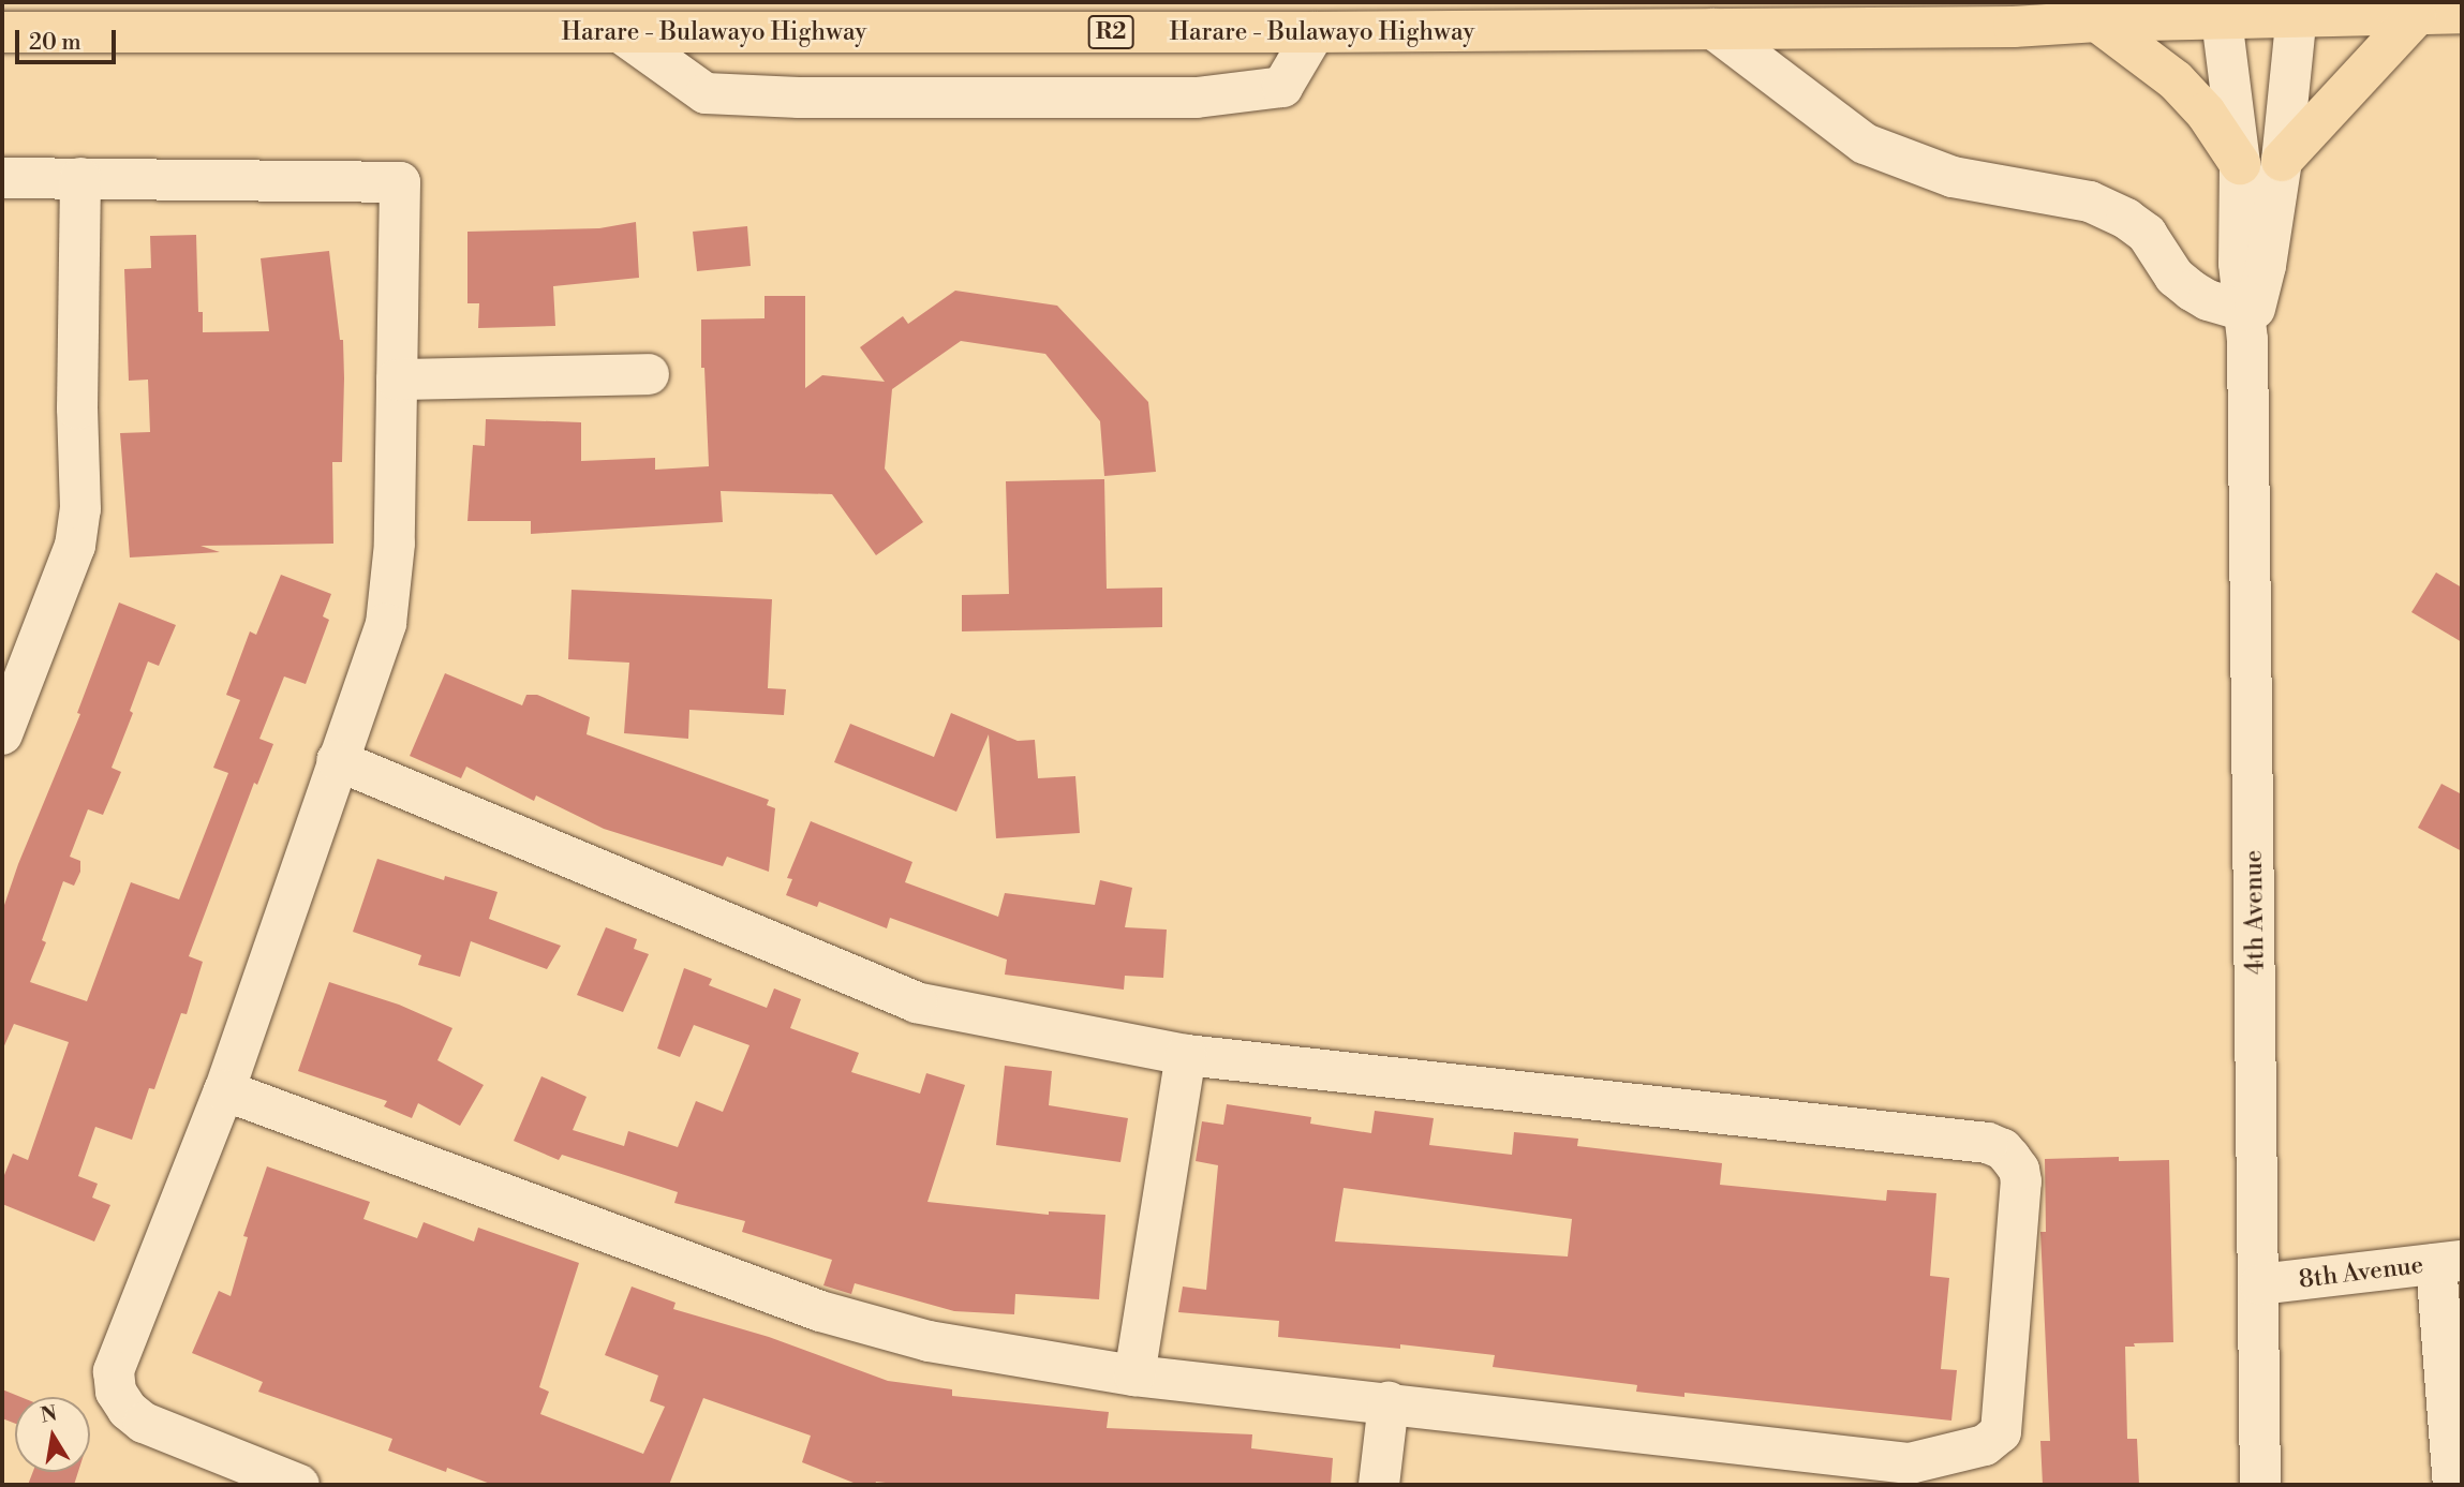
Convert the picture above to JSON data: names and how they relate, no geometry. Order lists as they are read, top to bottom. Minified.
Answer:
{"streets":{"highway":["Harare - Bulawayo Highway","R2"],"street":["4th Avenue","8th Avenue"]},"crossings":[["4th Avenue","8th Avenue"]],"scale_bar":"20 m","north":"top"}
